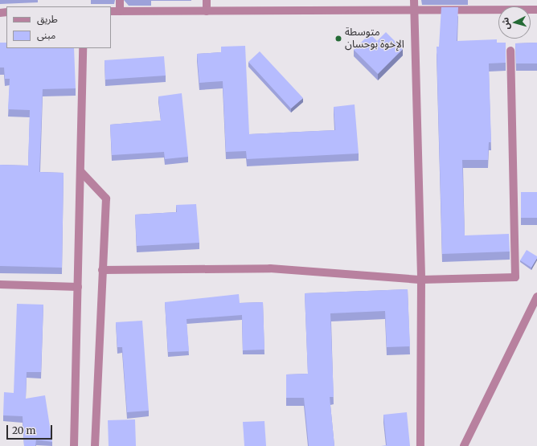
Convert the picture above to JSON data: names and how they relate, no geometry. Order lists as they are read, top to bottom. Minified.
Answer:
{"places":["متوسطة الإخوة بوحسان"],"legend":["طريق","مبنى"],"scale_bar":"20 m","north":"left"}
